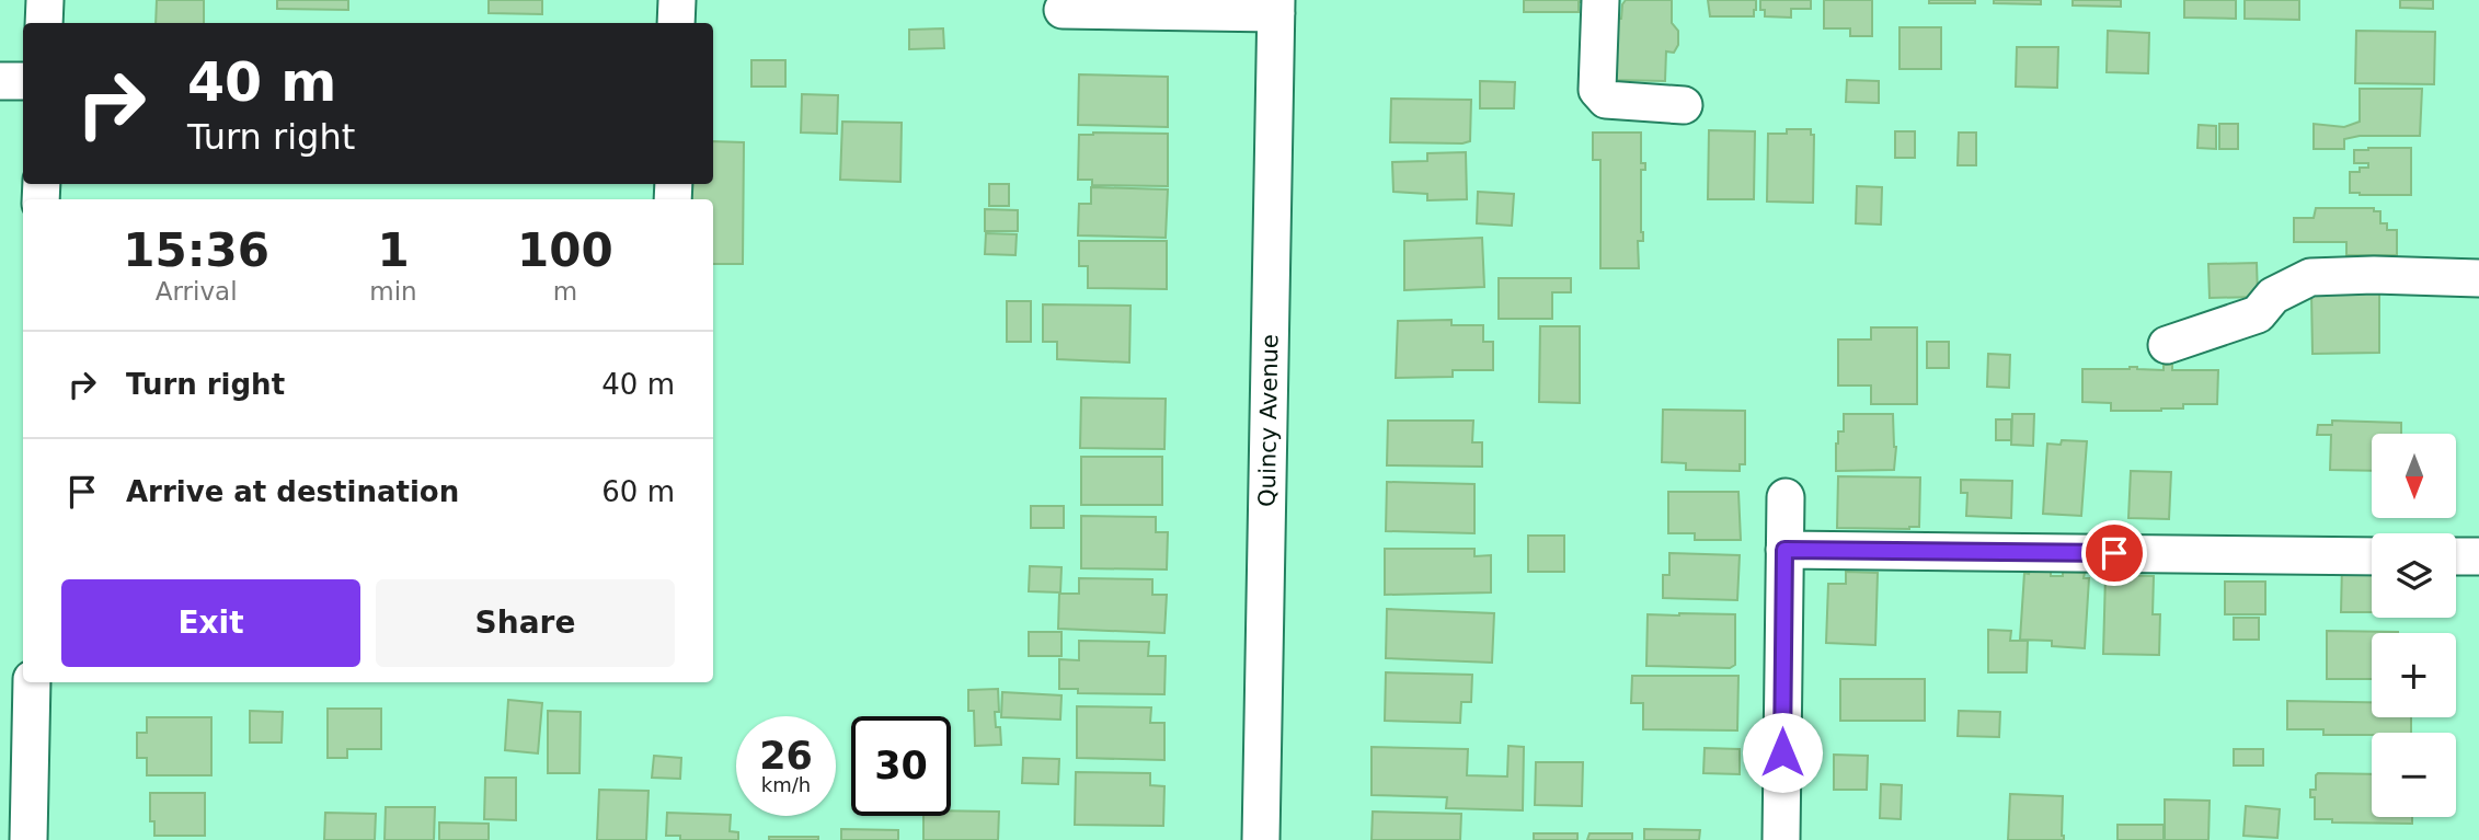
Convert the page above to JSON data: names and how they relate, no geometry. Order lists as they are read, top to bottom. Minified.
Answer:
{"streets":{"street":["Quincy Avenue"]},"north":"bottom","page":{"turn":["40 m","Turn right"],"eta":["15:36","Arrival","1","min","100","m"],"list":[{"name":"Turn right","value":"40 m"},{"name":"Arrive at destination","value":"60 m"}],"map_buttons":["+","−"],"buttons":["Exit","Share"],"speed":"26 km/h","limit":"30"}}
